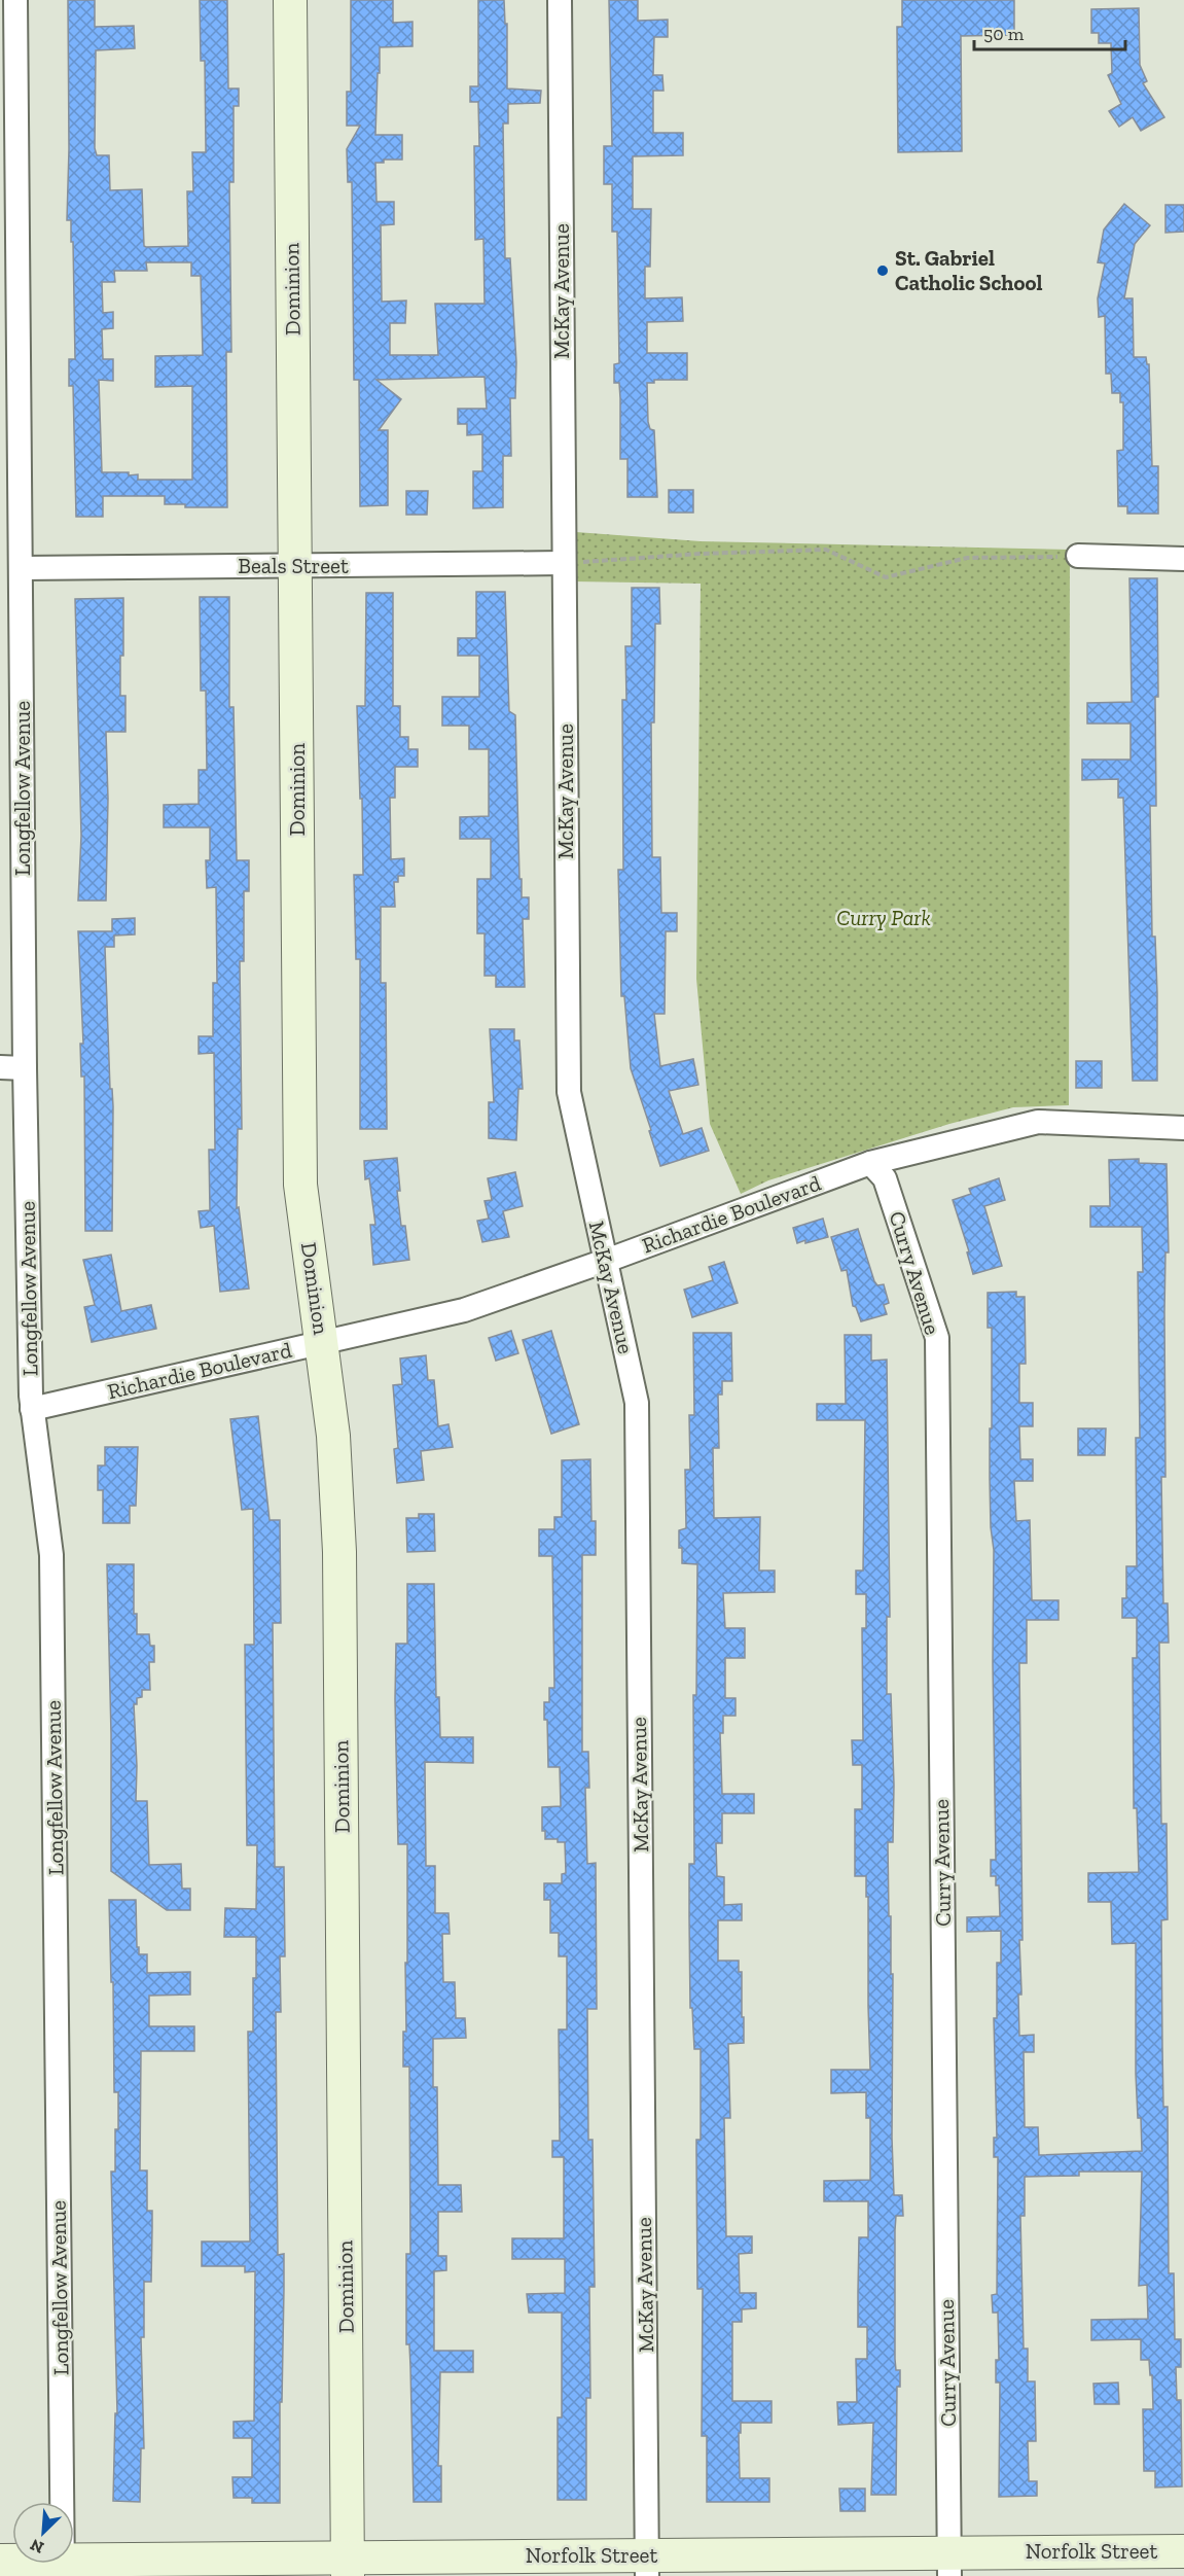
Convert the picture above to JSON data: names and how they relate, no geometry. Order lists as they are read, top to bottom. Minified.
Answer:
{"streets":{"street":["Dominion","McKay Avenue","Beals Street","Longfellow Avenue","Richardie Boulevard","Curry Avenue","Norfolk Street"]},"crossings":[["Dominion","Beals Street"],["Dominion","Richardie Boulevard"],["Dominion","Norfolk Street"],["McKay Avenue","Beals Street"],["McKay Avenue","Richardie Boulevard"],["McKay Avenue","Norfolk Street"],["Beals Street","Longfellow Avenue"],["Longfellow Avenue","Richardie Boulevard"],["Longfellow Avenue","Norfolk Street"],["Richardie Boulevard","Curry Avenue"],["Curry Avenue","Norfolk Street"]],"parks":["Curry Park"],"places":["St. Gabriel Catholic School"],"scale_bar":"50 m","north":"bottom left"}
